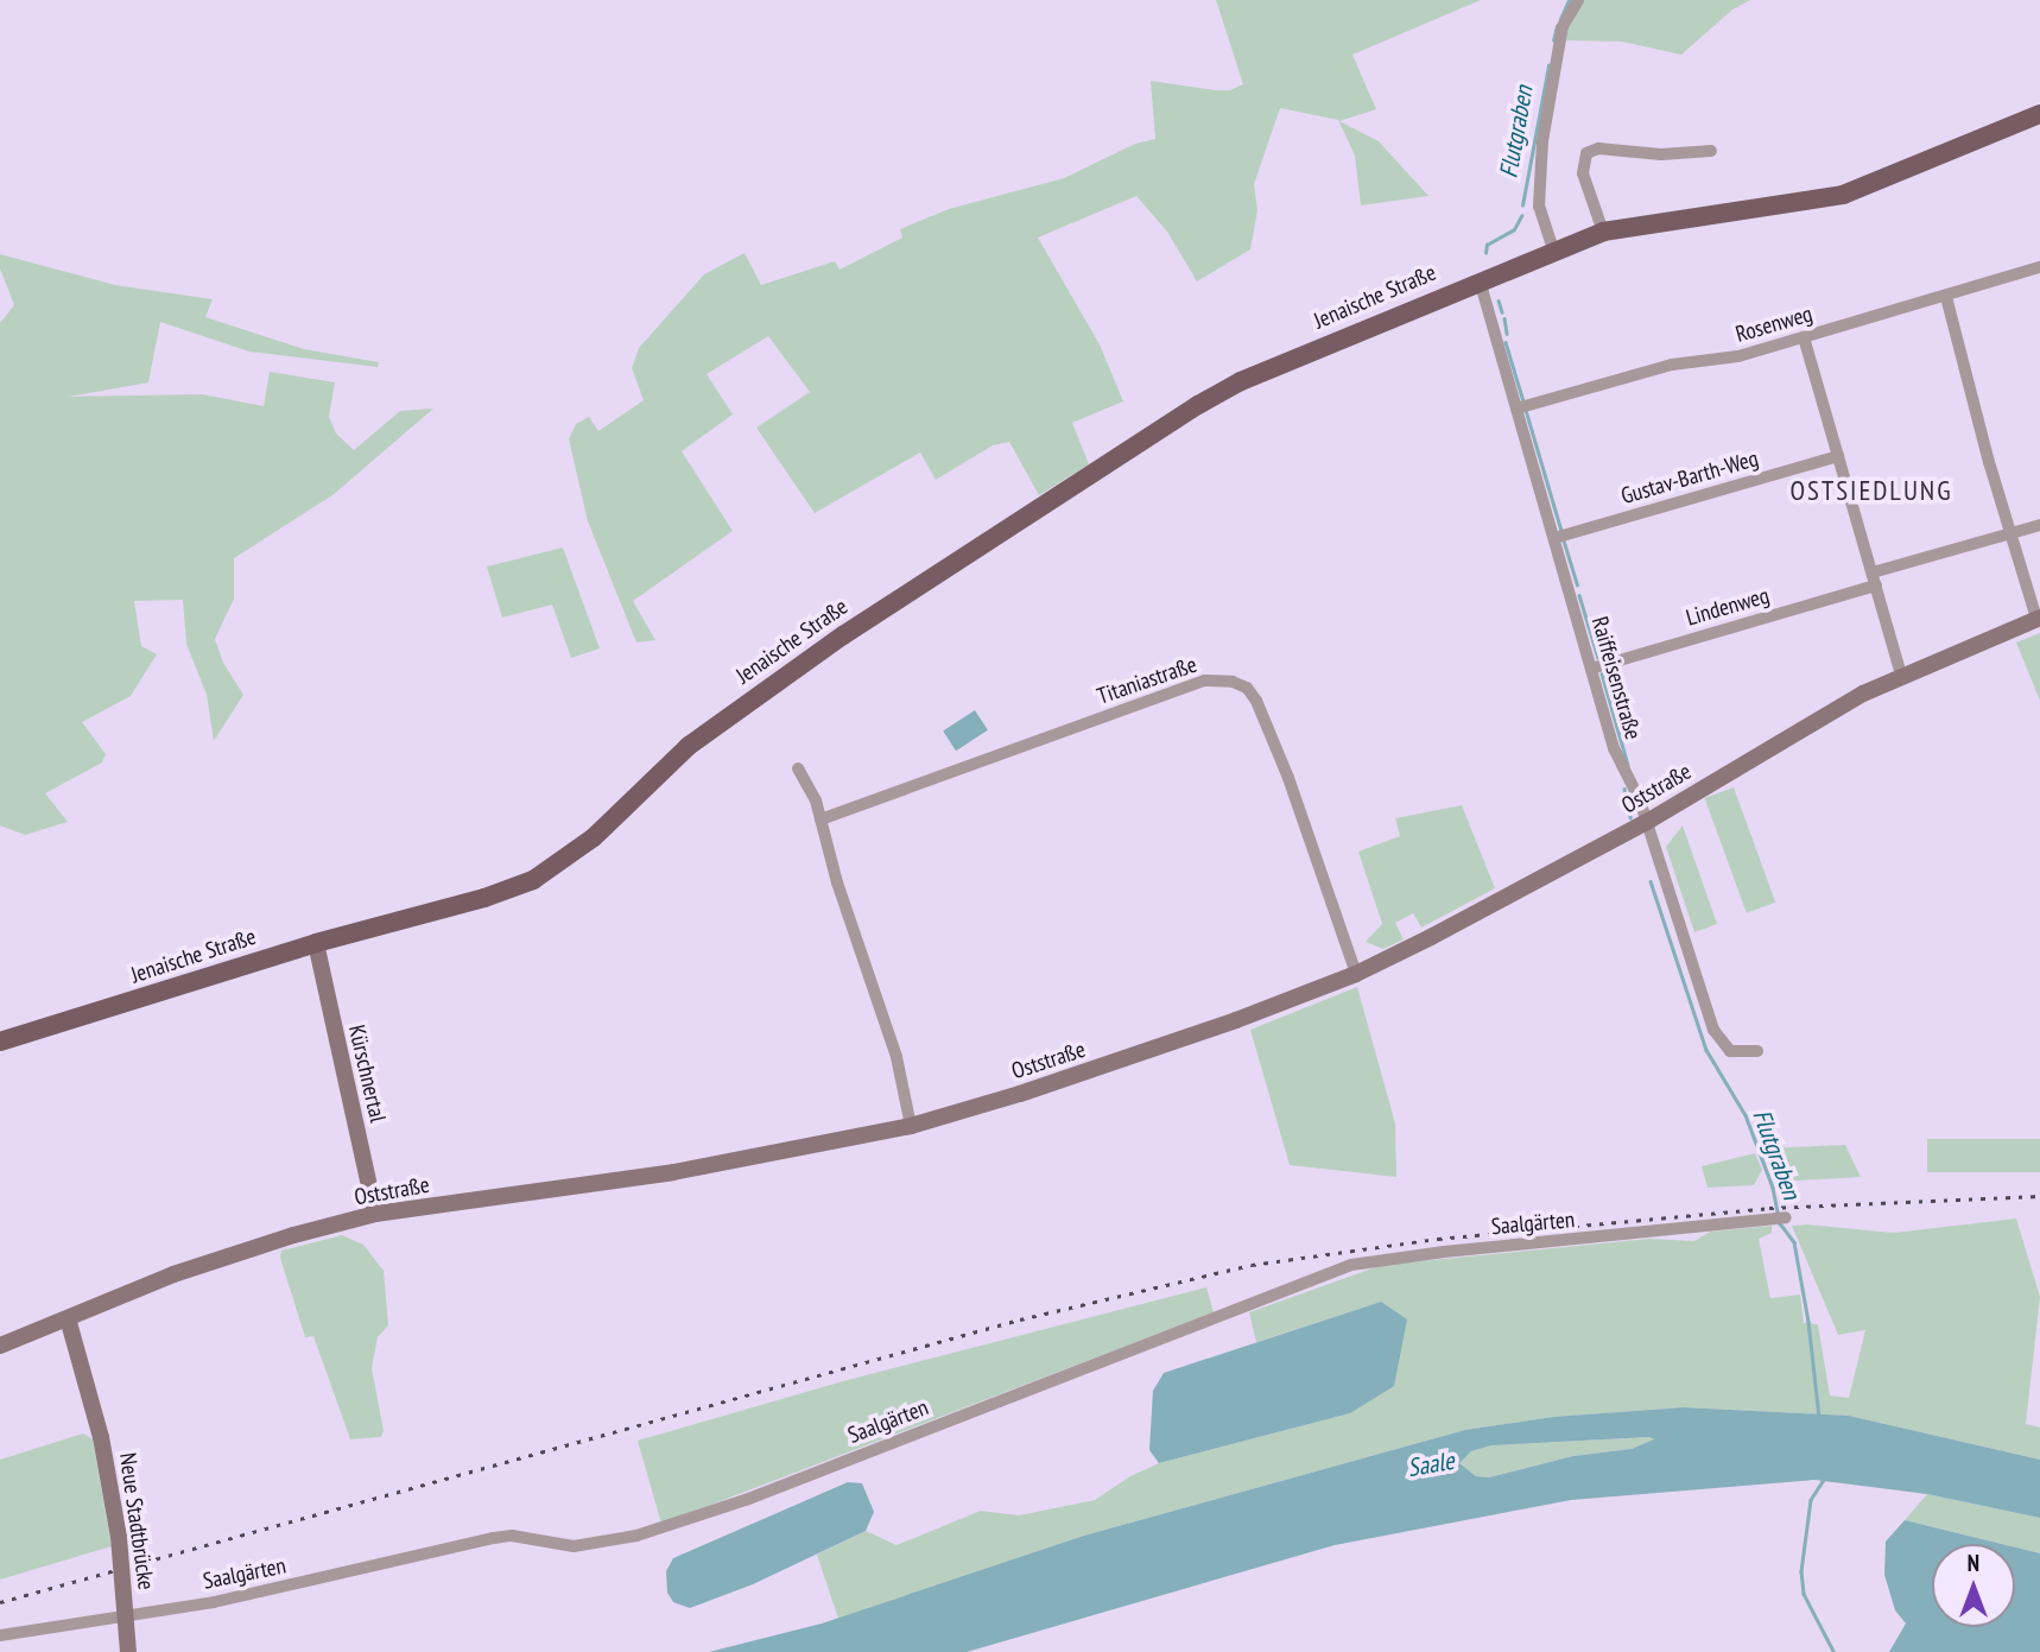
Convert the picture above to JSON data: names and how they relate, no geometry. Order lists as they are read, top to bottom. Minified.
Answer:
{"streets":{"main road":["Jenaische Straße"],"street":["Rosenweg","Gustav-Barth-Weg","Lindenweg","Raiffeisenstraße","Titaniastraße","Oststraße","Kürschnertal","Saalgärten","Neue Stadtbrücke"]},"crossings":[["Jenaische Straße","Raiffeisenstraße"],["Jenaische Straße","Kürschnertal"],["Rosenweg","Raiffeisenstraße"],["Gustav-Barth-Weg","Raiffeisenstraße"],["Lindenweg","Raiffeisenstraße"],["Raiffeisenstraße","Oststraße"],["Titaniastraße","Oststraße"],["Oststraße","Kürschnertal"],["Oststraße","Neue Stadtbrücke"]],"districts":["OSTSIEDLUNG"],"water":["Flutgraben","Saale"],"north":"top"}
